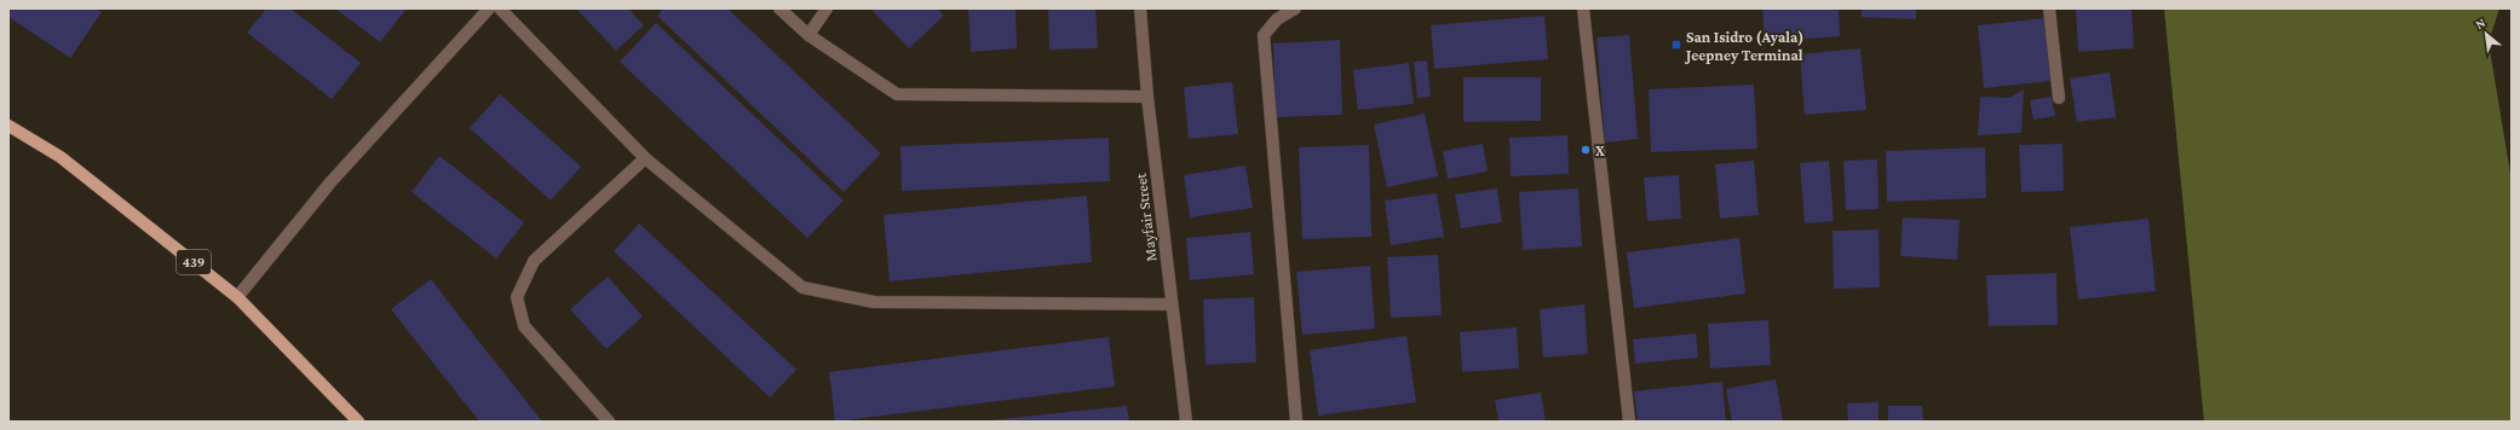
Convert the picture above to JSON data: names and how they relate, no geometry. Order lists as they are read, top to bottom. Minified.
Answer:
{"streets":{"main road":["439"],"street":["Mayfair Street"]},"places":{"transit":["San Isidro (Ayala) Jeepney Terminal"],"other":["X"]},"north":"top left"}
